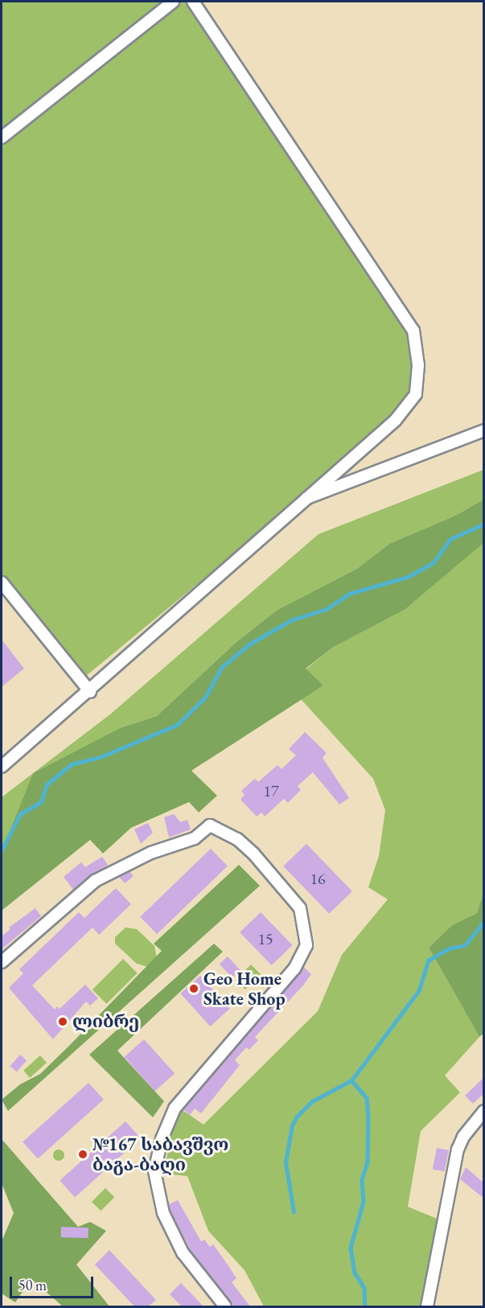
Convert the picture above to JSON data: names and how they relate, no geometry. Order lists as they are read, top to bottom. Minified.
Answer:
{"places":["Geo Home Skate Shop","ლიბრე","№167 საბავშვო ბაგა-ბაღი"],"house_numbers":["17","16","15"],"scale_bar":"50 m"}
